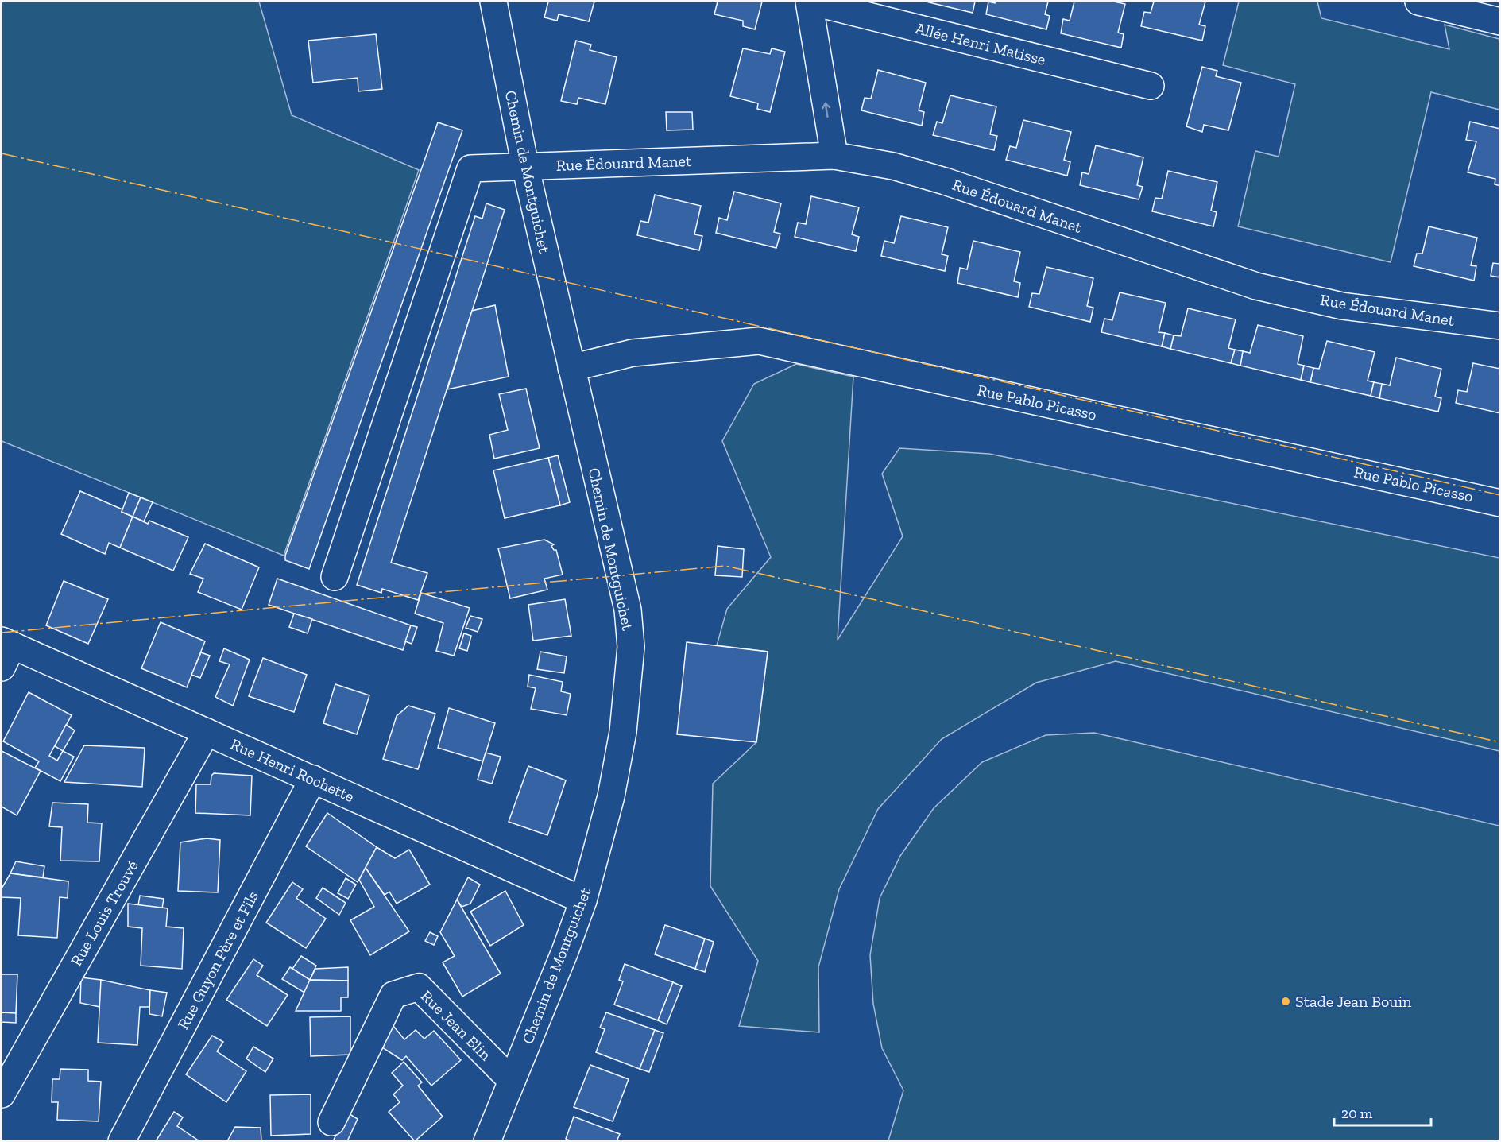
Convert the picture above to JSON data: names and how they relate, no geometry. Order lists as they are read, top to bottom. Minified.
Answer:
{"streets":{"street":["Allée Henri Matisse","Rue Édouard Manet","Chemin de Montguichet","Rue Pablo Picasso","Rue Henri Rochette","Rue Louis Trouvé","Rue Guyon Père et Fils","Rue Jean Blin"]},"crossings":[["Rue Édouard Manet","Chemin de Montguichet"],["Chemin de Montguichet","Rue Pablo Picasso"],["Chemin de Montguichet","Rue Henri Rochette"],["Chemin de Montguichet","Rue Jean Blin"],["Rue Henri Rochette","Rue Louis Trouvé"],["Rue Henri Rochette","Rue Guyon Père et Fils"]],"places":["Stade Jean Bouin"],"scale_bar":"20 m"}
